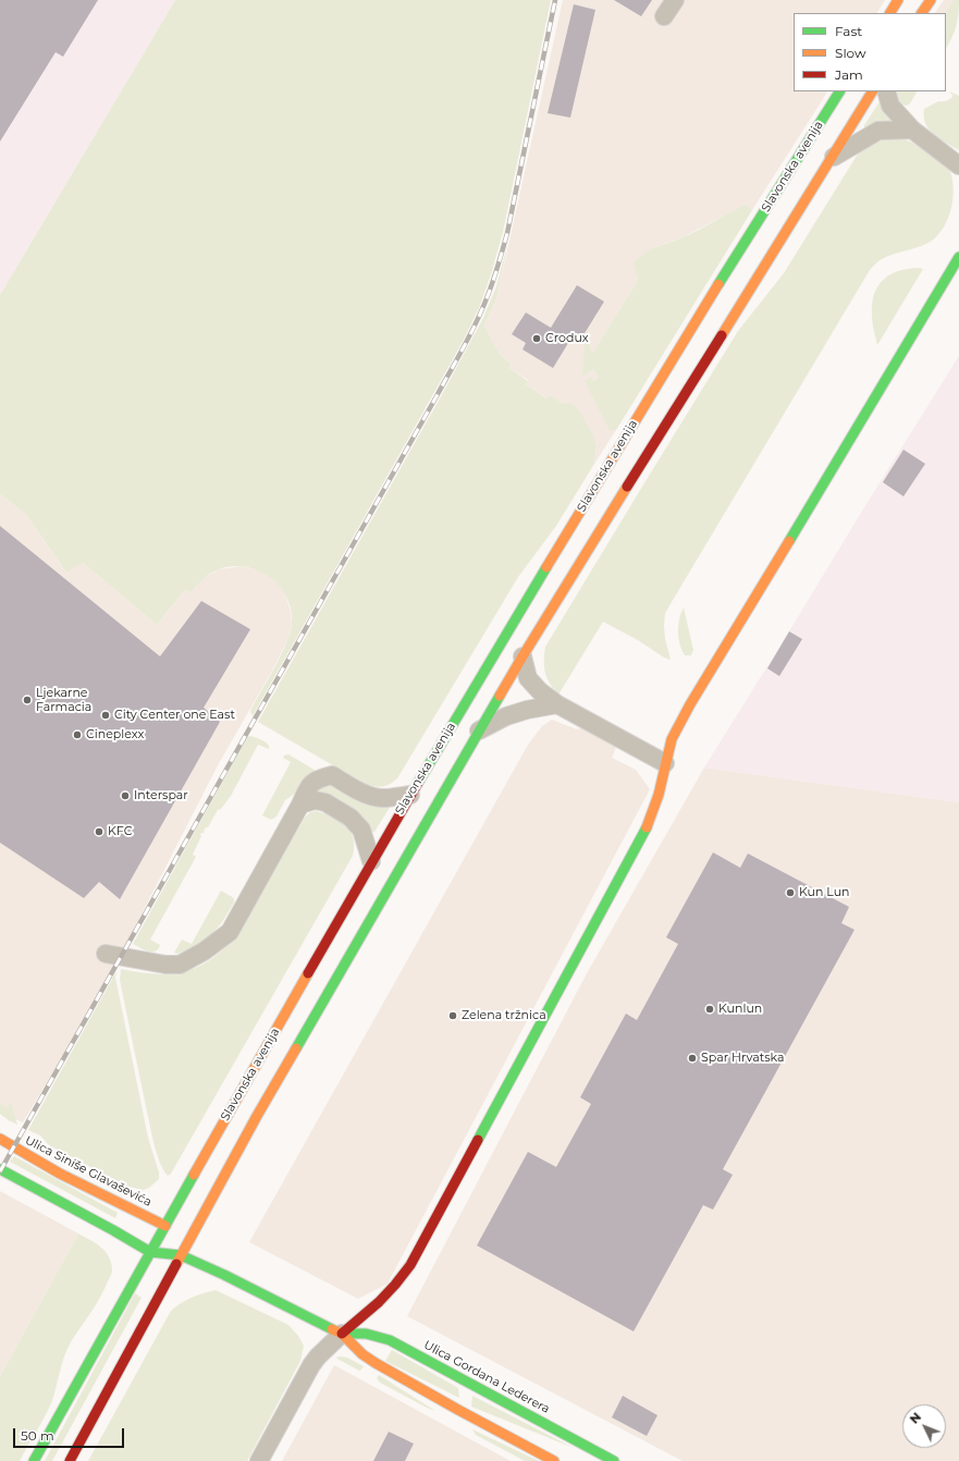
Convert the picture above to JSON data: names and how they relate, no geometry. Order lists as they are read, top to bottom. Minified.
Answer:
{"streets":{"main road":["Slavonska avenija","Ulica Siniše Glavaševića","Ulica Gordana Lederera"]},"crossings":[["Slavonska avenija","Ulica Siniše Glavaševića"],["Slavonska avenija","Ulica Gordana Lederera"]],"places":["Crodux","Ljekarne Farmacia","City Center one East","Cineplexx","Interspar","KFC","Kun Lun","Kunlun","Zelena tržnica","Spar Hrvatska"],"legend":["Fast","Slow","Jam"],"scale_bar":"50 m","north":"top left"}
